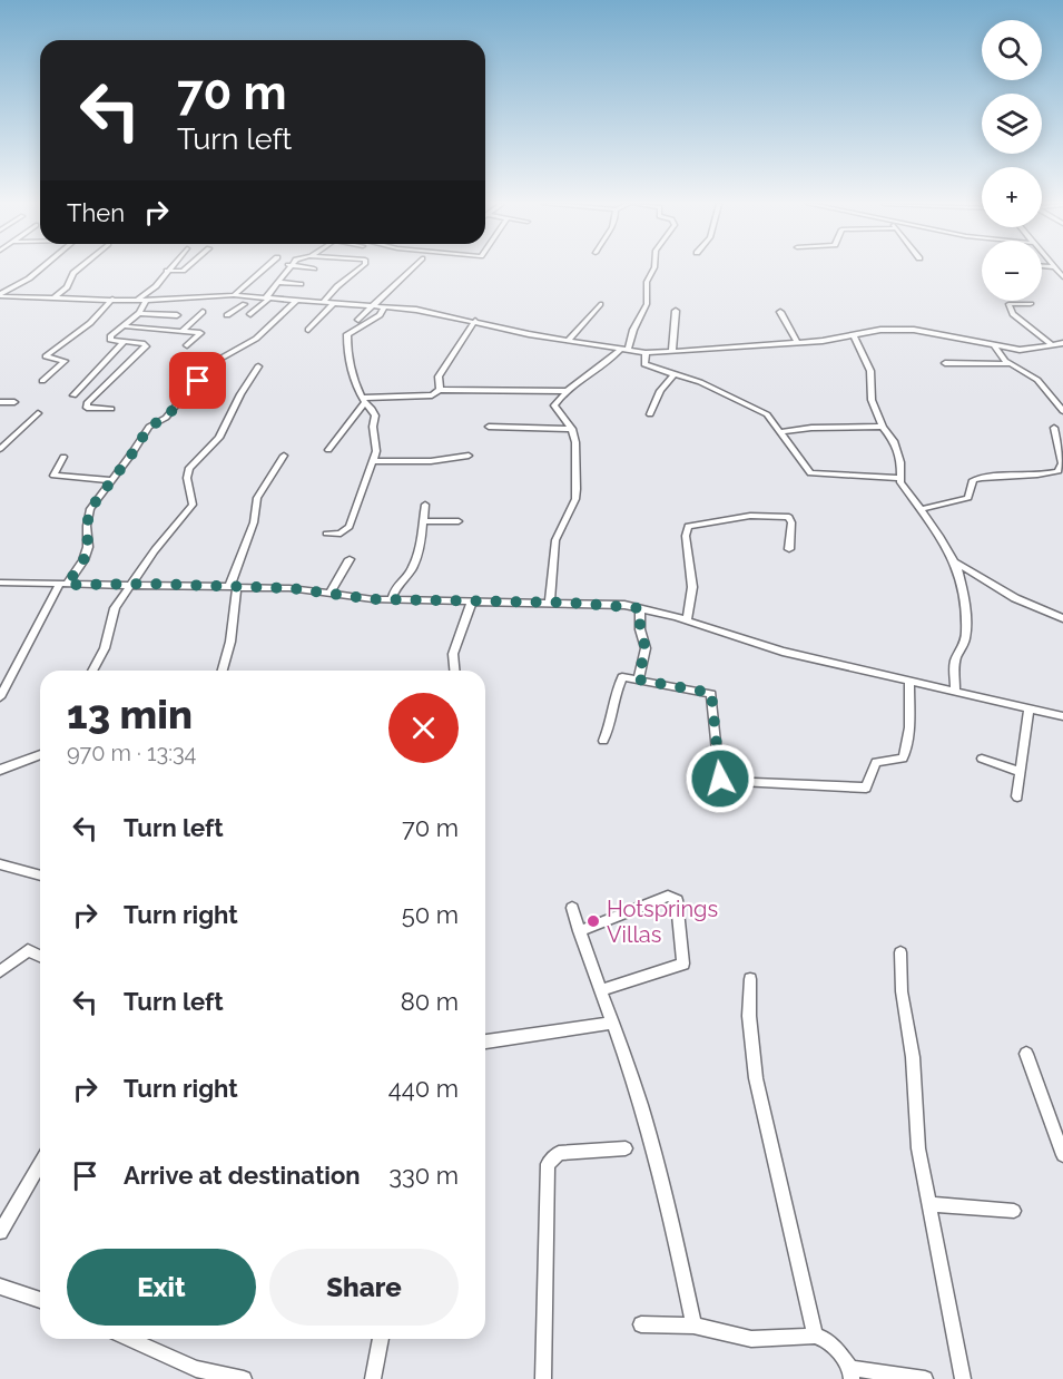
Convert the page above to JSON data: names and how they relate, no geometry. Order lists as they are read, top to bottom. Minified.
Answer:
{"places":["Hotsprings Villas"],"page":{"map_buttons":["+","−"],"turn":["70 m","Turn left"],"then":"Then","heading":["13 min","970 m · 13:34"],"list":[{"name":"Turn left","value":"70 m"},{"name":"Turn right","value":"50 m"},{"name":"Turn left","value":"80 m"},{"name":"Turn right","value":"440 m"},{"name":"Arrive at destination","value":"330 m"}],"buttons":["Exit","Share"]}}
